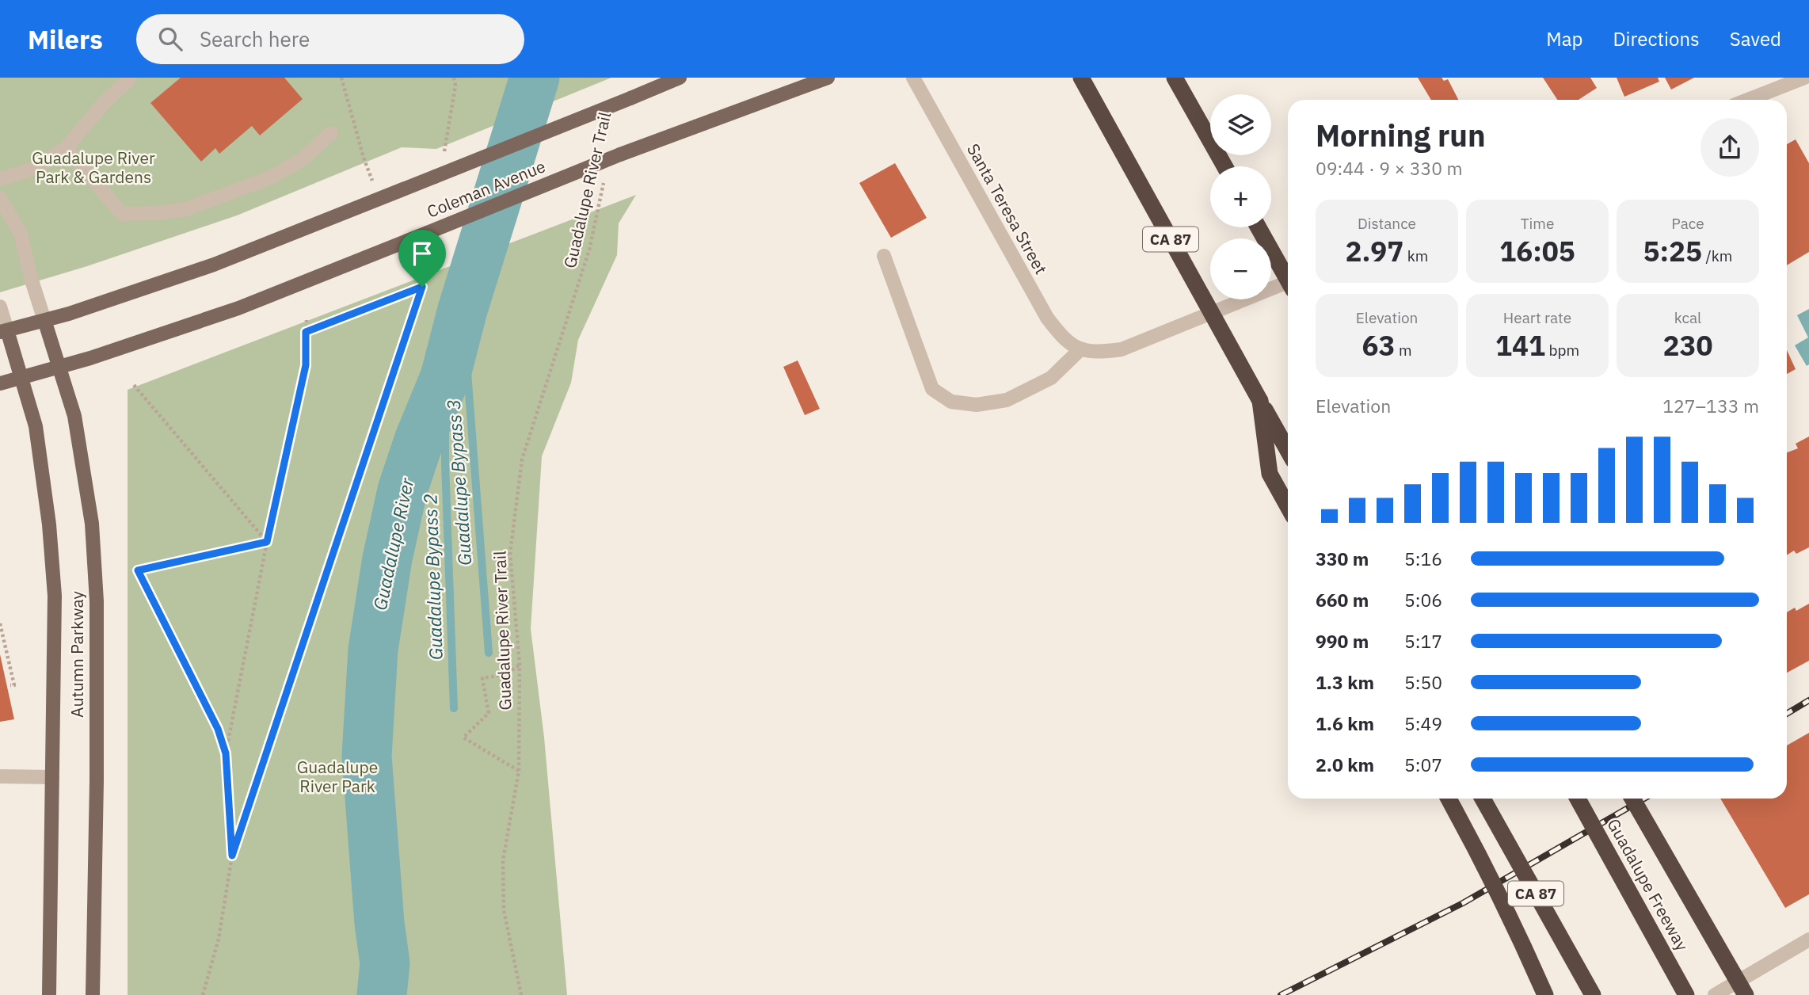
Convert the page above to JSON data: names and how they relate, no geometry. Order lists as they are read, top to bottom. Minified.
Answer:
{"streets":{"highway":["CA 87","Guadalupe Freeway"],"main road":["Coleman Avenue","Autumn Parkway"],"street":["Santa Teresa Street"],"path":["Guadalupe River Trail"]},"crossings":[["Coleman Avenue","Autumn Parkway"]],"water":["Guadalupe Bypass 3","Guadalupe River","Guadalupe Bypass 2"],"parks":["Guadalupe River Park & Gardens","Guadalupe River Park"],"page":{"header":"Milers","search":"Search here","nav":["Map","Directions","Saved"],"map_buttons":["+","−"],"heading":["Morning run","09:44 · 9 × 330 m"],"stats":[["Distance","2.97 km"],["Time","16:05"],["Pace","5:25 /km"],["Elevation","63 m"],["Heart rate","141 bpm"],["kcal","230"]],"chart":["Elevation","127–133 m"],"list":[{"name":"330 m","note":"5:16"},{"name":"660 m","note":"5:06"},{"name":"990 m","note":"5:17"},{"name":"1.3 km","note":"5:50"},{"name":"1.6 km","note":"5:49"},{"name":"2.0 km","note":"5:07"}]}}
